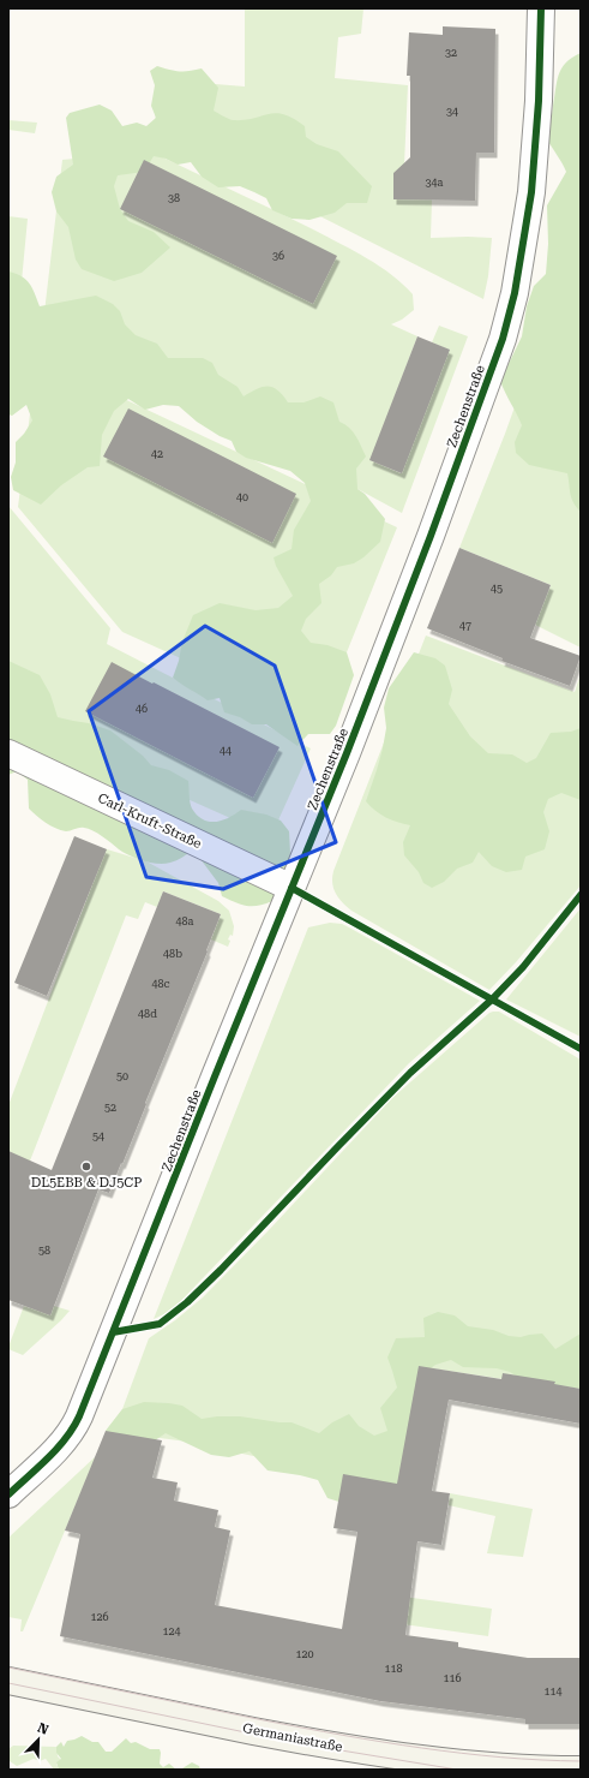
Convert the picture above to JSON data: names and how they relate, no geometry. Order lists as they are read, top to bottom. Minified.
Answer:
{"streets":{"main road":["Germaniastraße"],"street":["Zechenstraße","Carl-Kruft-Straße"]},"crossings":[["Zechenstraße","Carl-Kruft-Straße"]],"places":["DL5EBB & DJ5CP"],"house_numbers":["32","34","34a","38","36","42","40","45","47","46","44","48a","48b","48c","48d","50","52","54","58","126","124","120","118","116","114"],"north":"top right"}
